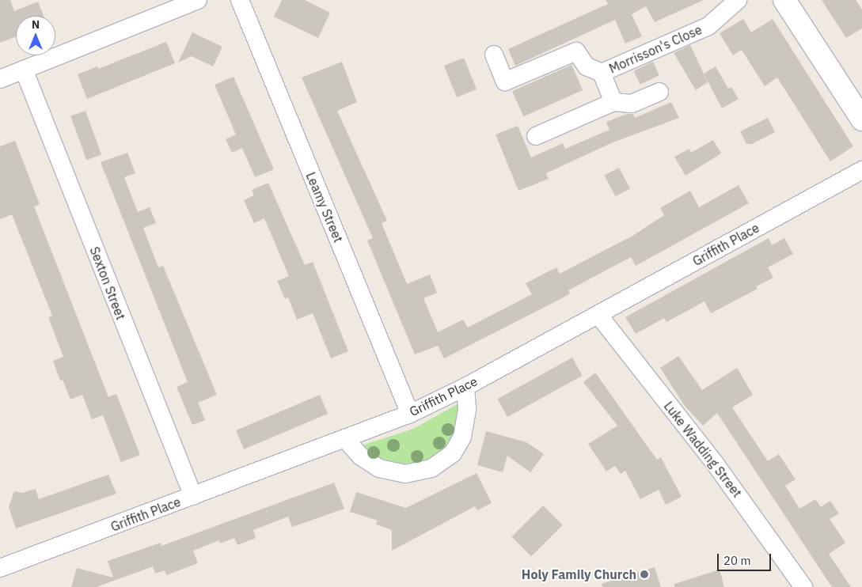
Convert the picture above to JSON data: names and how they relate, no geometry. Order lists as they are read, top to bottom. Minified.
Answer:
{"streets":{"street":["Morrisson's Close","Leamy Street","Griffith Place","Sexton Street","Luke Wadding Street"]},"crossings":[["Leamy Street","Griffith Place"],["Griffith Place","Sexton Street"],["Griffith Place","Luke Wadding Street"]],"places":["Holy Family Church"],"scale_bar":"20 m","north":"top"}
